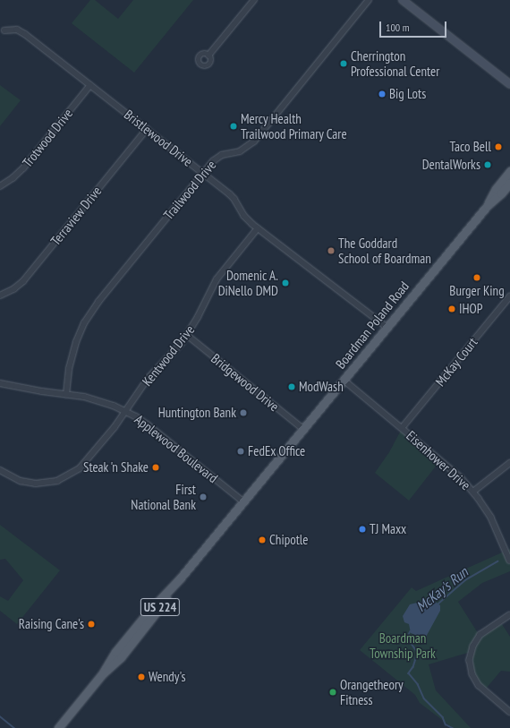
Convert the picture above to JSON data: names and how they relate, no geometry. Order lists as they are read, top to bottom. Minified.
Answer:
{"streets":{"main road":["Boardman Poland Road","US 224"],"street":["Trotwood Drive","Bristlewood Drive","Trailwood Drive","Terraview Drive","Kentwood Drive","McKay Court","Bridgewood Drive","Applewood Boulevard","Eisenhower Drive"]},"crossings":[["Trotwood Drive","Bristlewood Drive"],["Bristlewood Drive","Trailwood Drive"],["Bristlewood Drive","Terraview Drive"],["Bristlewood Drive","Boardman Poland Road"],["Bristlewood Drive","Kentwood Drive"],["Trailwood Drive","Applewood Boulevard"],["Boardman Poland Road","Bridgewood Drive"],["Boardman Poland Road","Applewood Boulevard"],["Boardman Poland Road","Eisenhower Drive"],["Kentwood Drive","Bridgewood Drive"],["Kentwood Drive","Applewood Boulevard"],["McKay Court","Eisenhower Drive"]],"water":["McKay's Run"],"parks":["Boardman Township Park"],"places":["Cherrington Professional Center","Big Lots","Mercy Health Trailwood Primary Care","Taco Bell","DentalWorks","The Goddard School of Boardman","Burger King","Domenic A. DiNello DMD","IHOP","ModWash","Huntington Bank","FedEx Office","Steak 'n Shake","First National Bank","TJ Maxx","Chipotle","Raising Cane's","Wendy's","Orangetheory Fitness"],"scale_bar":"100 m"}
